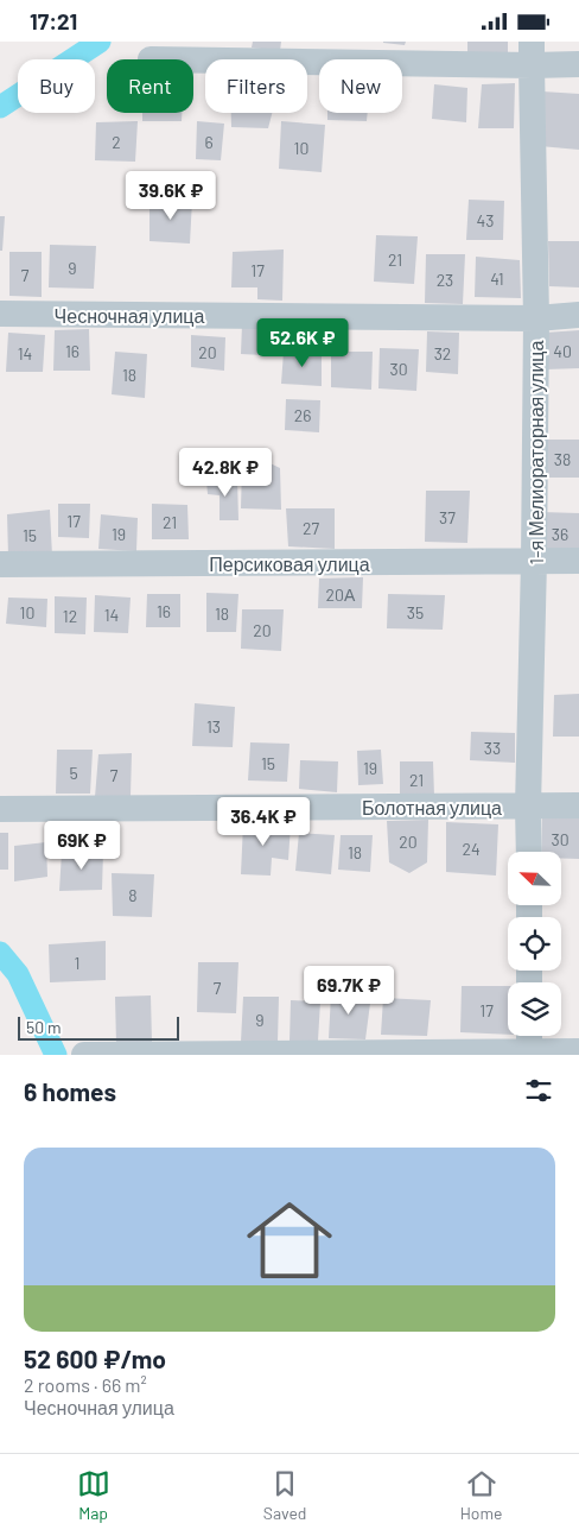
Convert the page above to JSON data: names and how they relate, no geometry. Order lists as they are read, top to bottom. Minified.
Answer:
{"streets":{"street":["Чесночная улица","1-я Мелиораторная улица","Персиковая улица","Болотная улица"]},"crossings":[["Чесночная улица","1-я Мелиораторная улица"],["1-я Мелиораторная улица","Персиковая улица"],["1-я Мелиораторная улица","Болотная улица"]],"house_numbers":["2","6","10","43","21","9","17","7","41","23","16","40","20","14","32","30","18","26","38","37","17","21","27","19","36","15","20А","16","10","35","18","14","12","20","13","33","15","19","5","7","21","30","20","24","18","8","1","7","17","9"],"scale_bar":"50 m","north":"top left","page":{"status":"17:21","chip":["Buy","Rent","Filters","New"],"price":["39.6K ₽","52.6K ₽","42.8K ₽","36.4K ₽","69K ₽","69.7K ₽"],"scale":"50 m","heading":"6 homes","list":[{"name":"52 600 ₽/mo","note":"2 rooms · 66 m² · Чесночная улица"}],"tabs":["Map","Saved","Home"]}}
